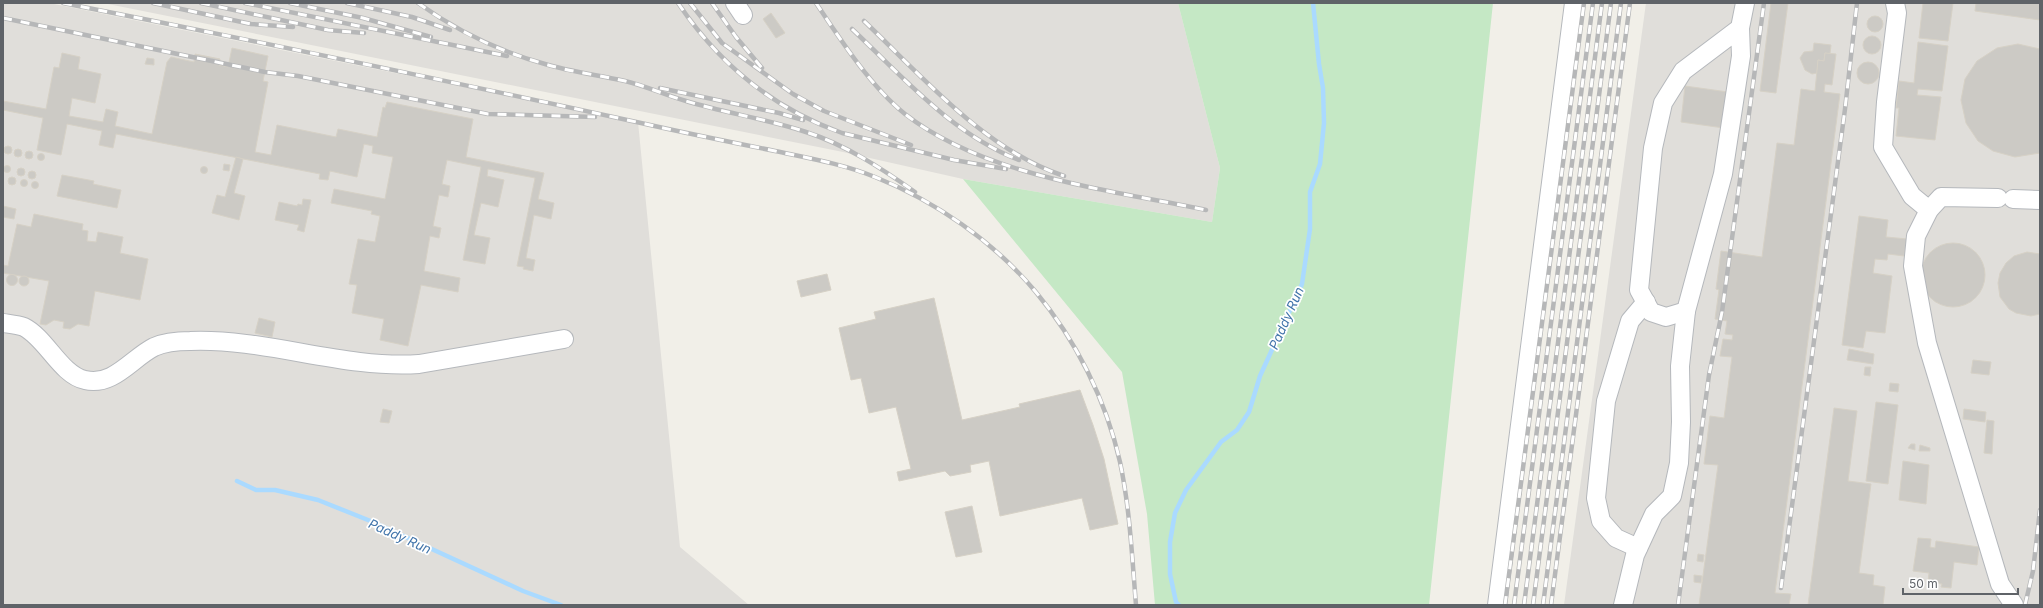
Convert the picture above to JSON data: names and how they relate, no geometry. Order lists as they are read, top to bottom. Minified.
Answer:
{"water":["Paddy Run"],"scale_bar":"50 m"}
